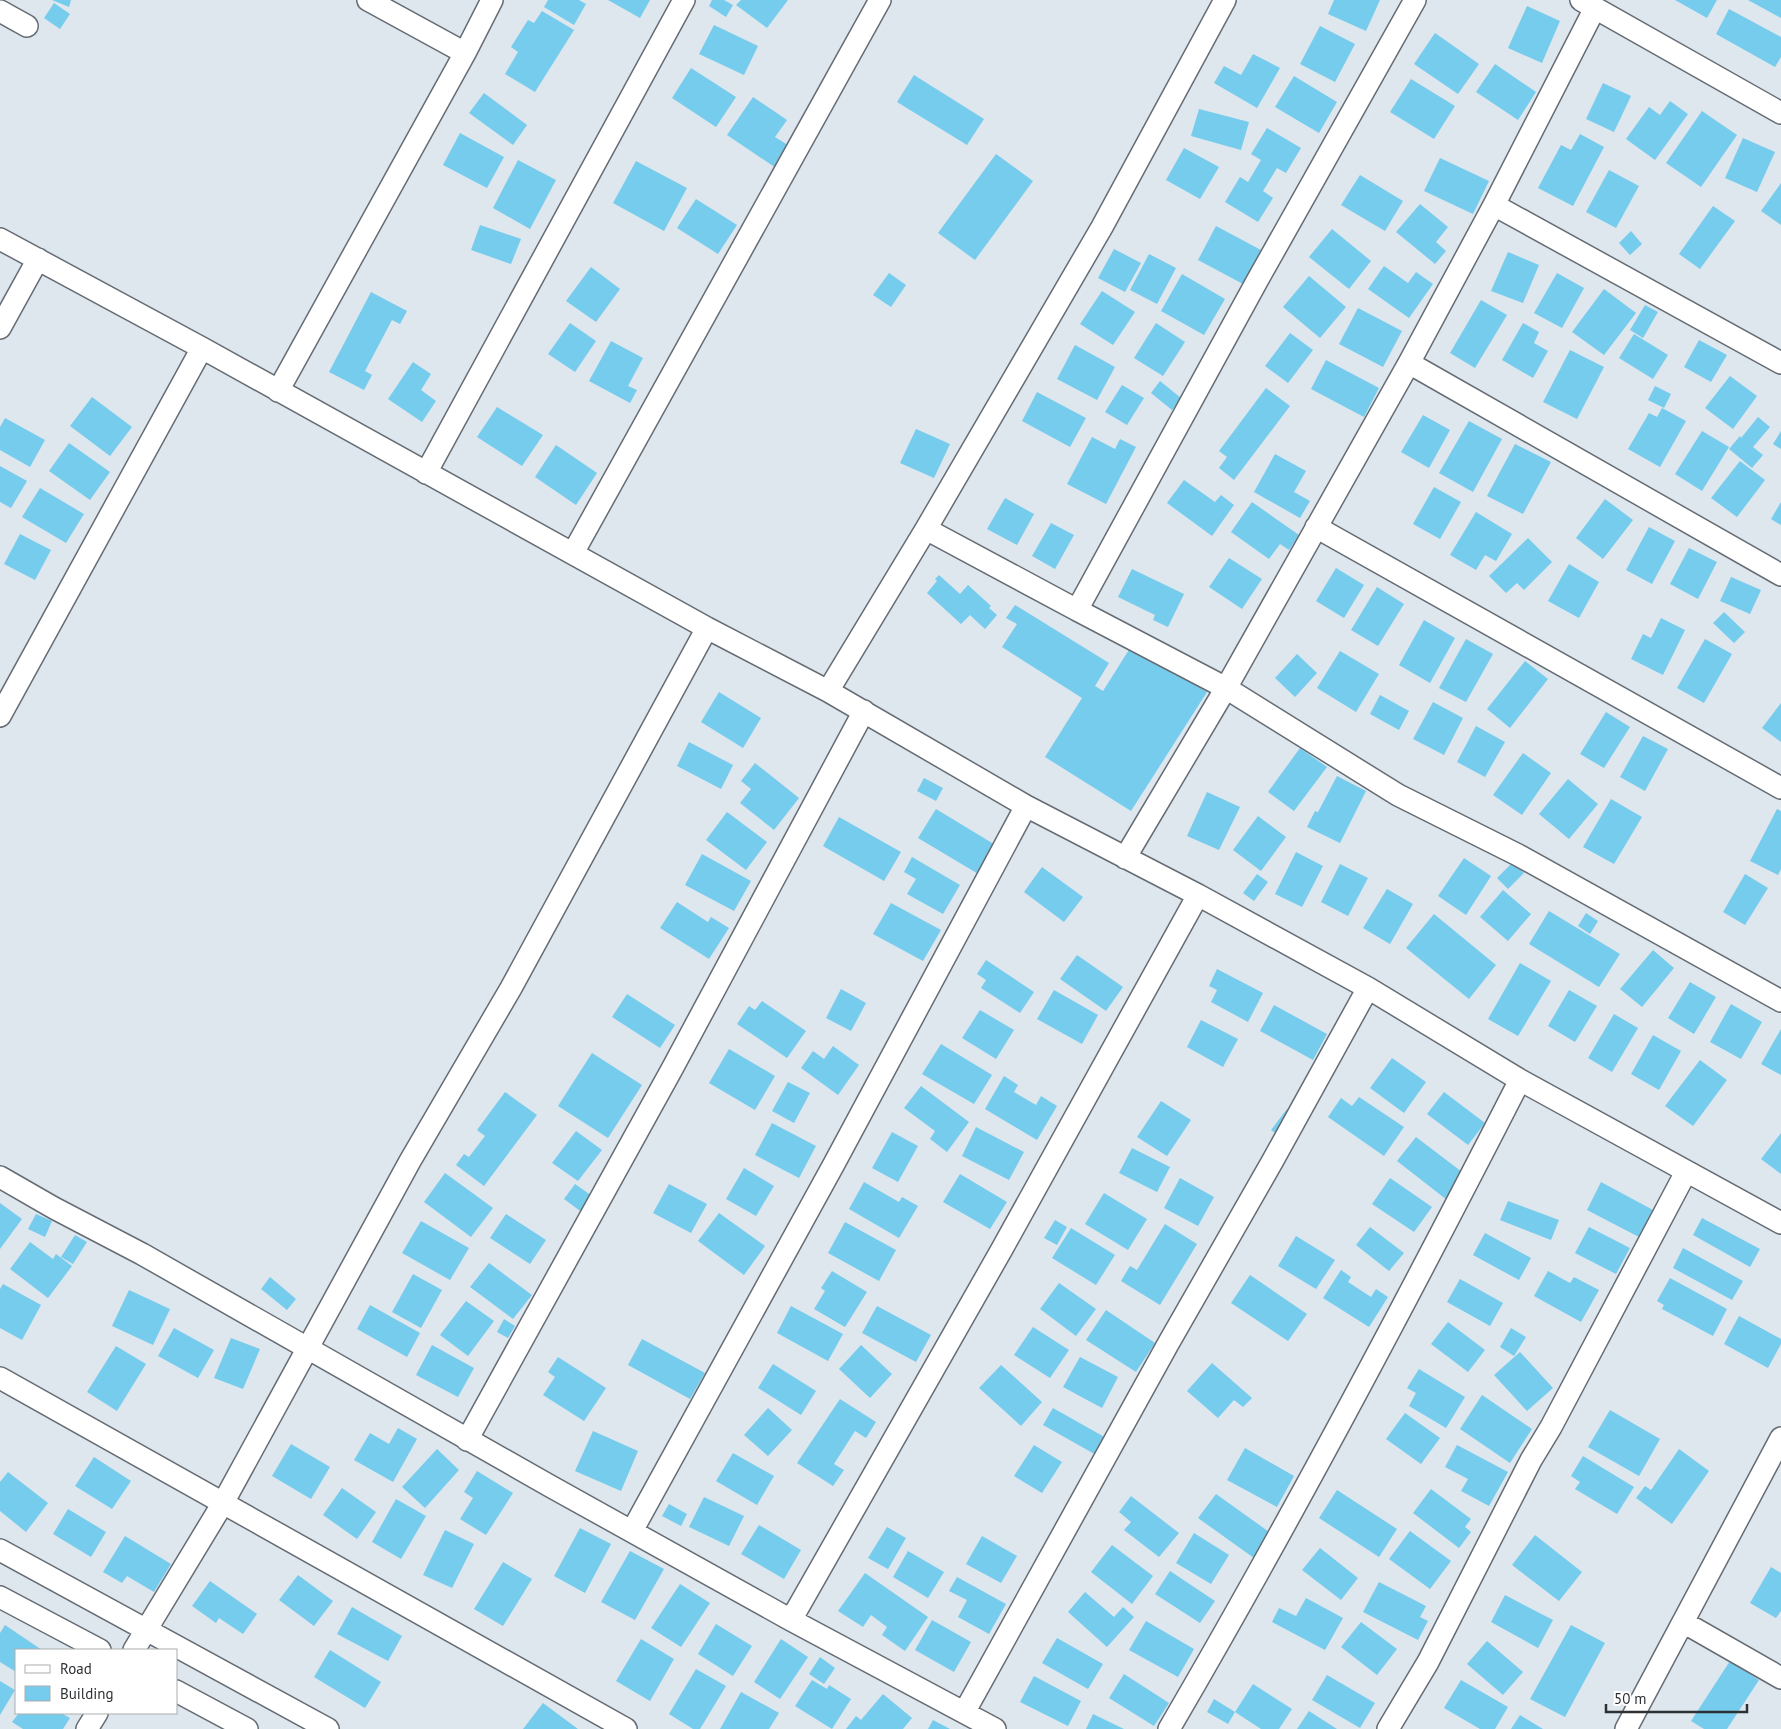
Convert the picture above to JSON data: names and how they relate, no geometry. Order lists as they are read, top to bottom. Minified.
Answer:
{"legend":["Road","Building"],"scale_bar":"50 m"}
